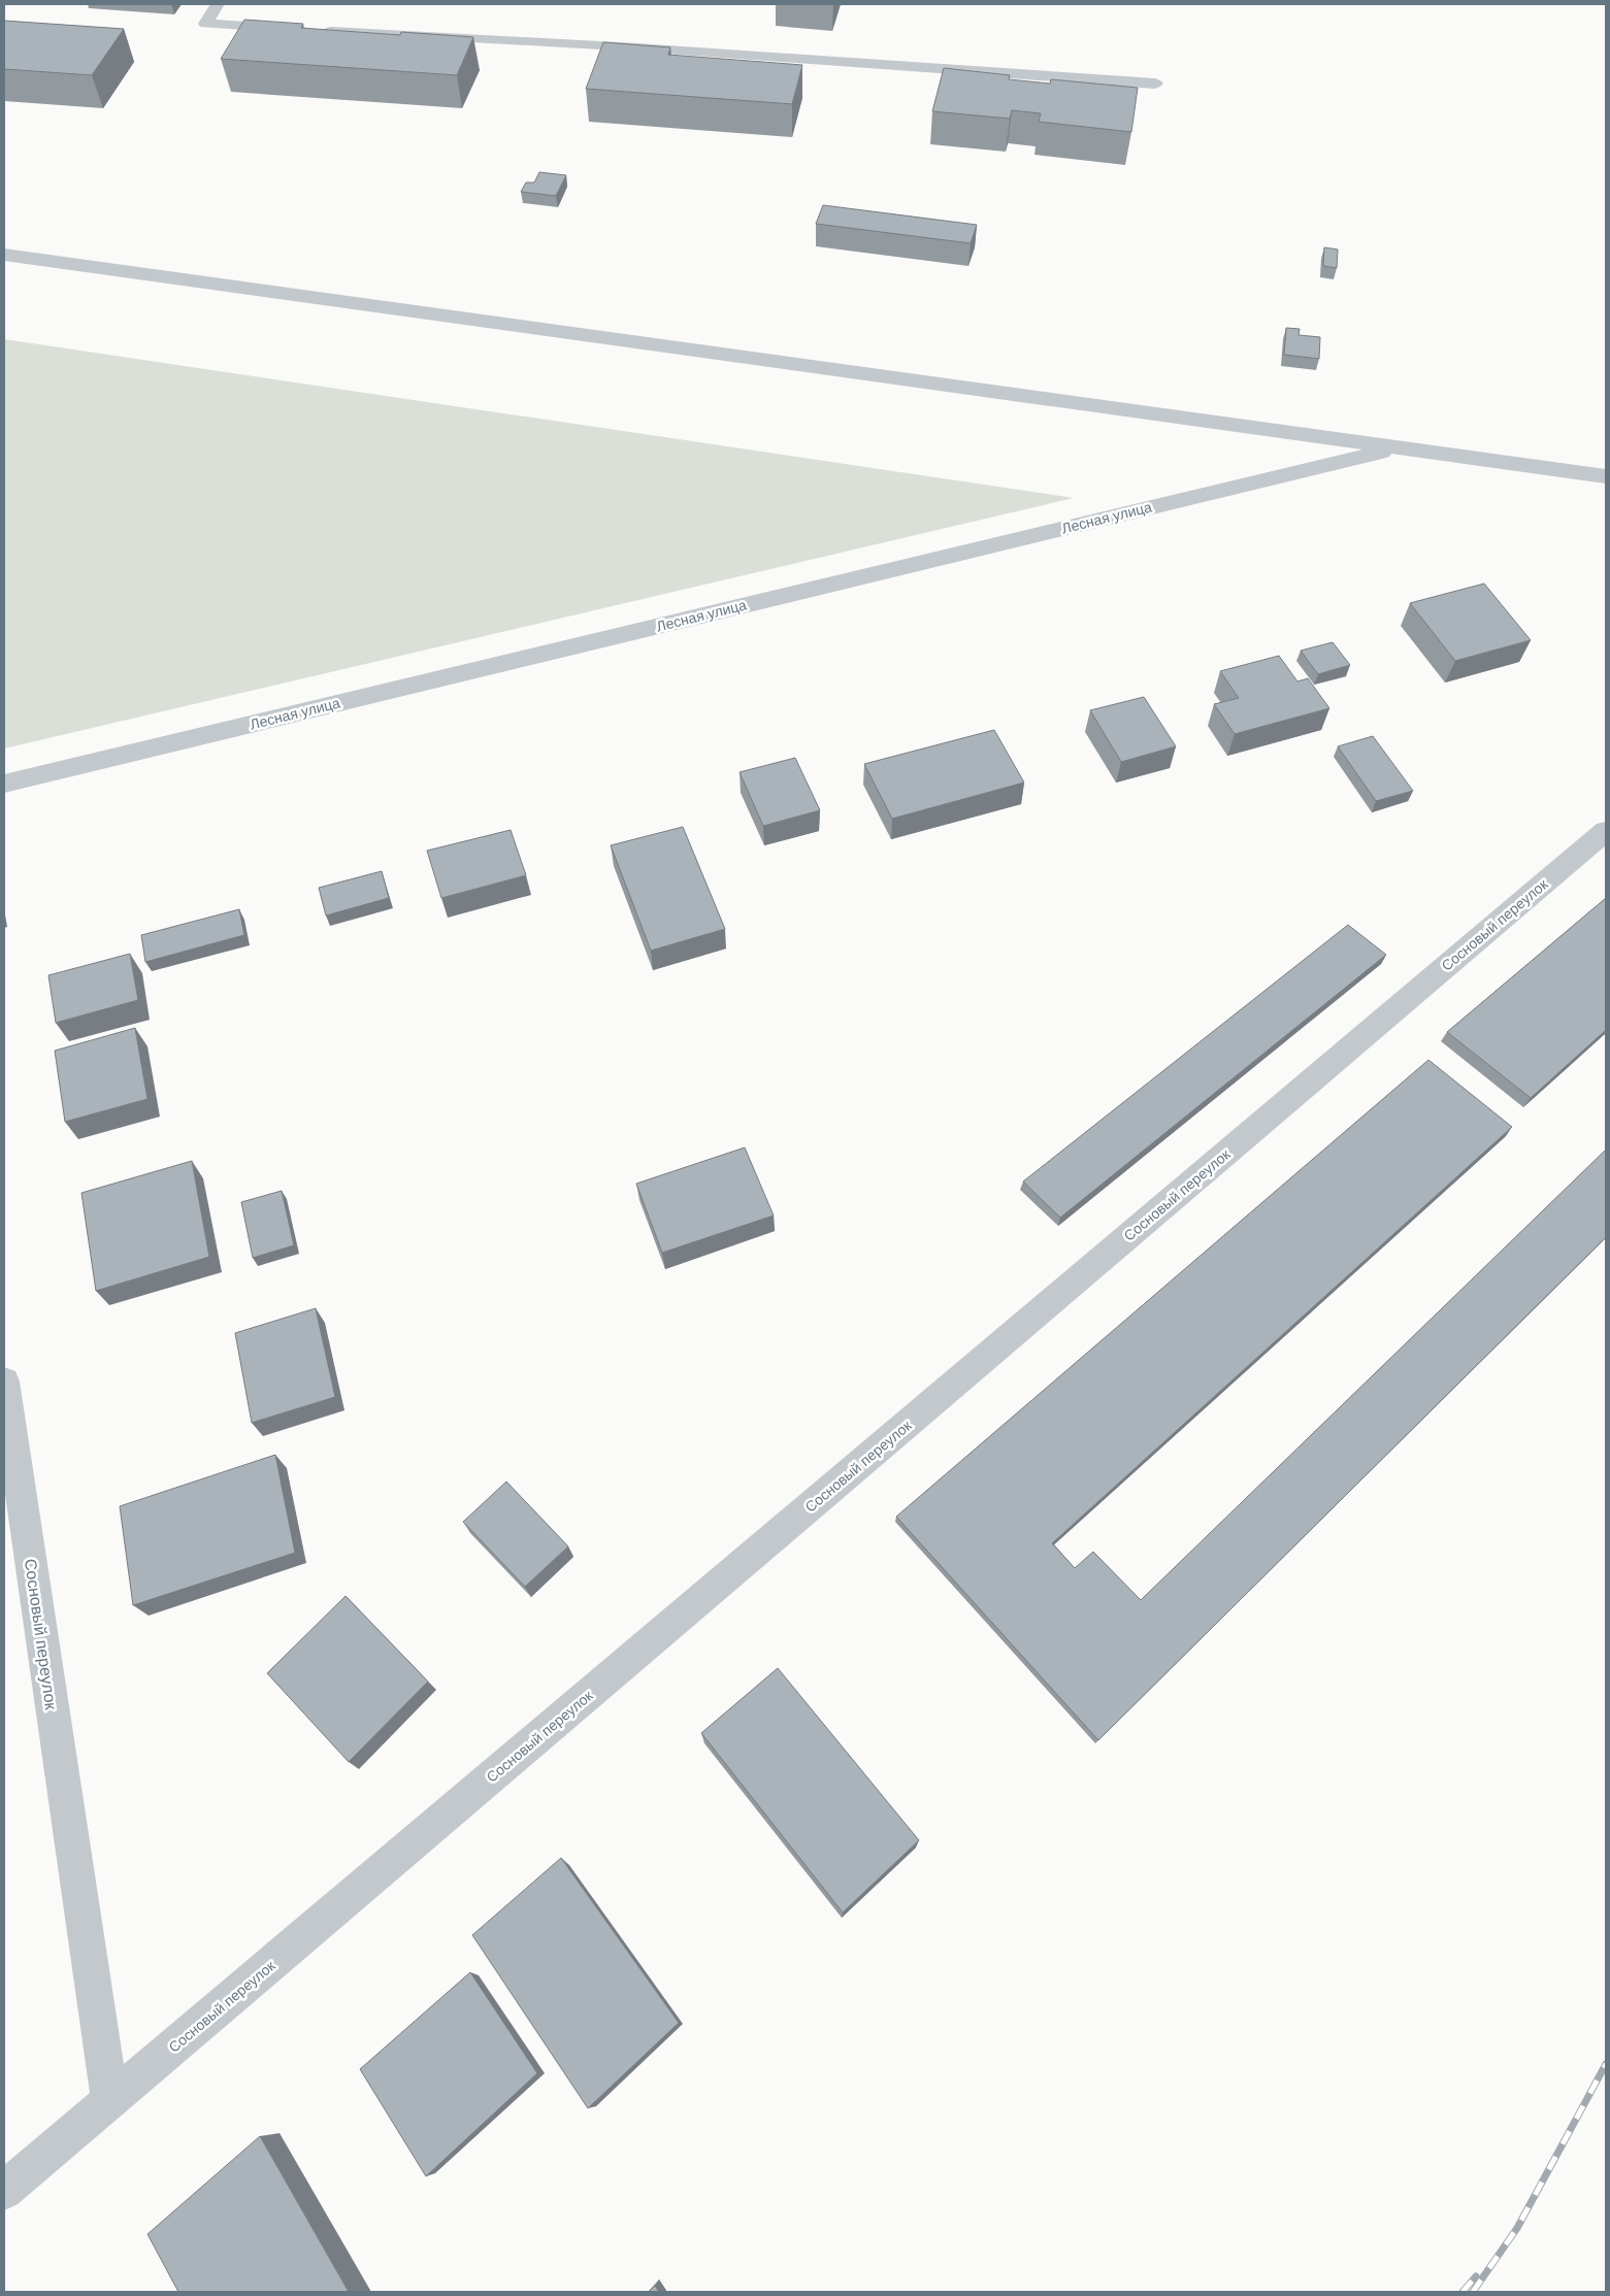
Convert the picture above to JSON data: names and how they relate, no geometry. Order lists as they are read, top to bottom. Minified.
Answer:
{"streets":{"street":["Лесная улица","Сосновый переулок"]}}
